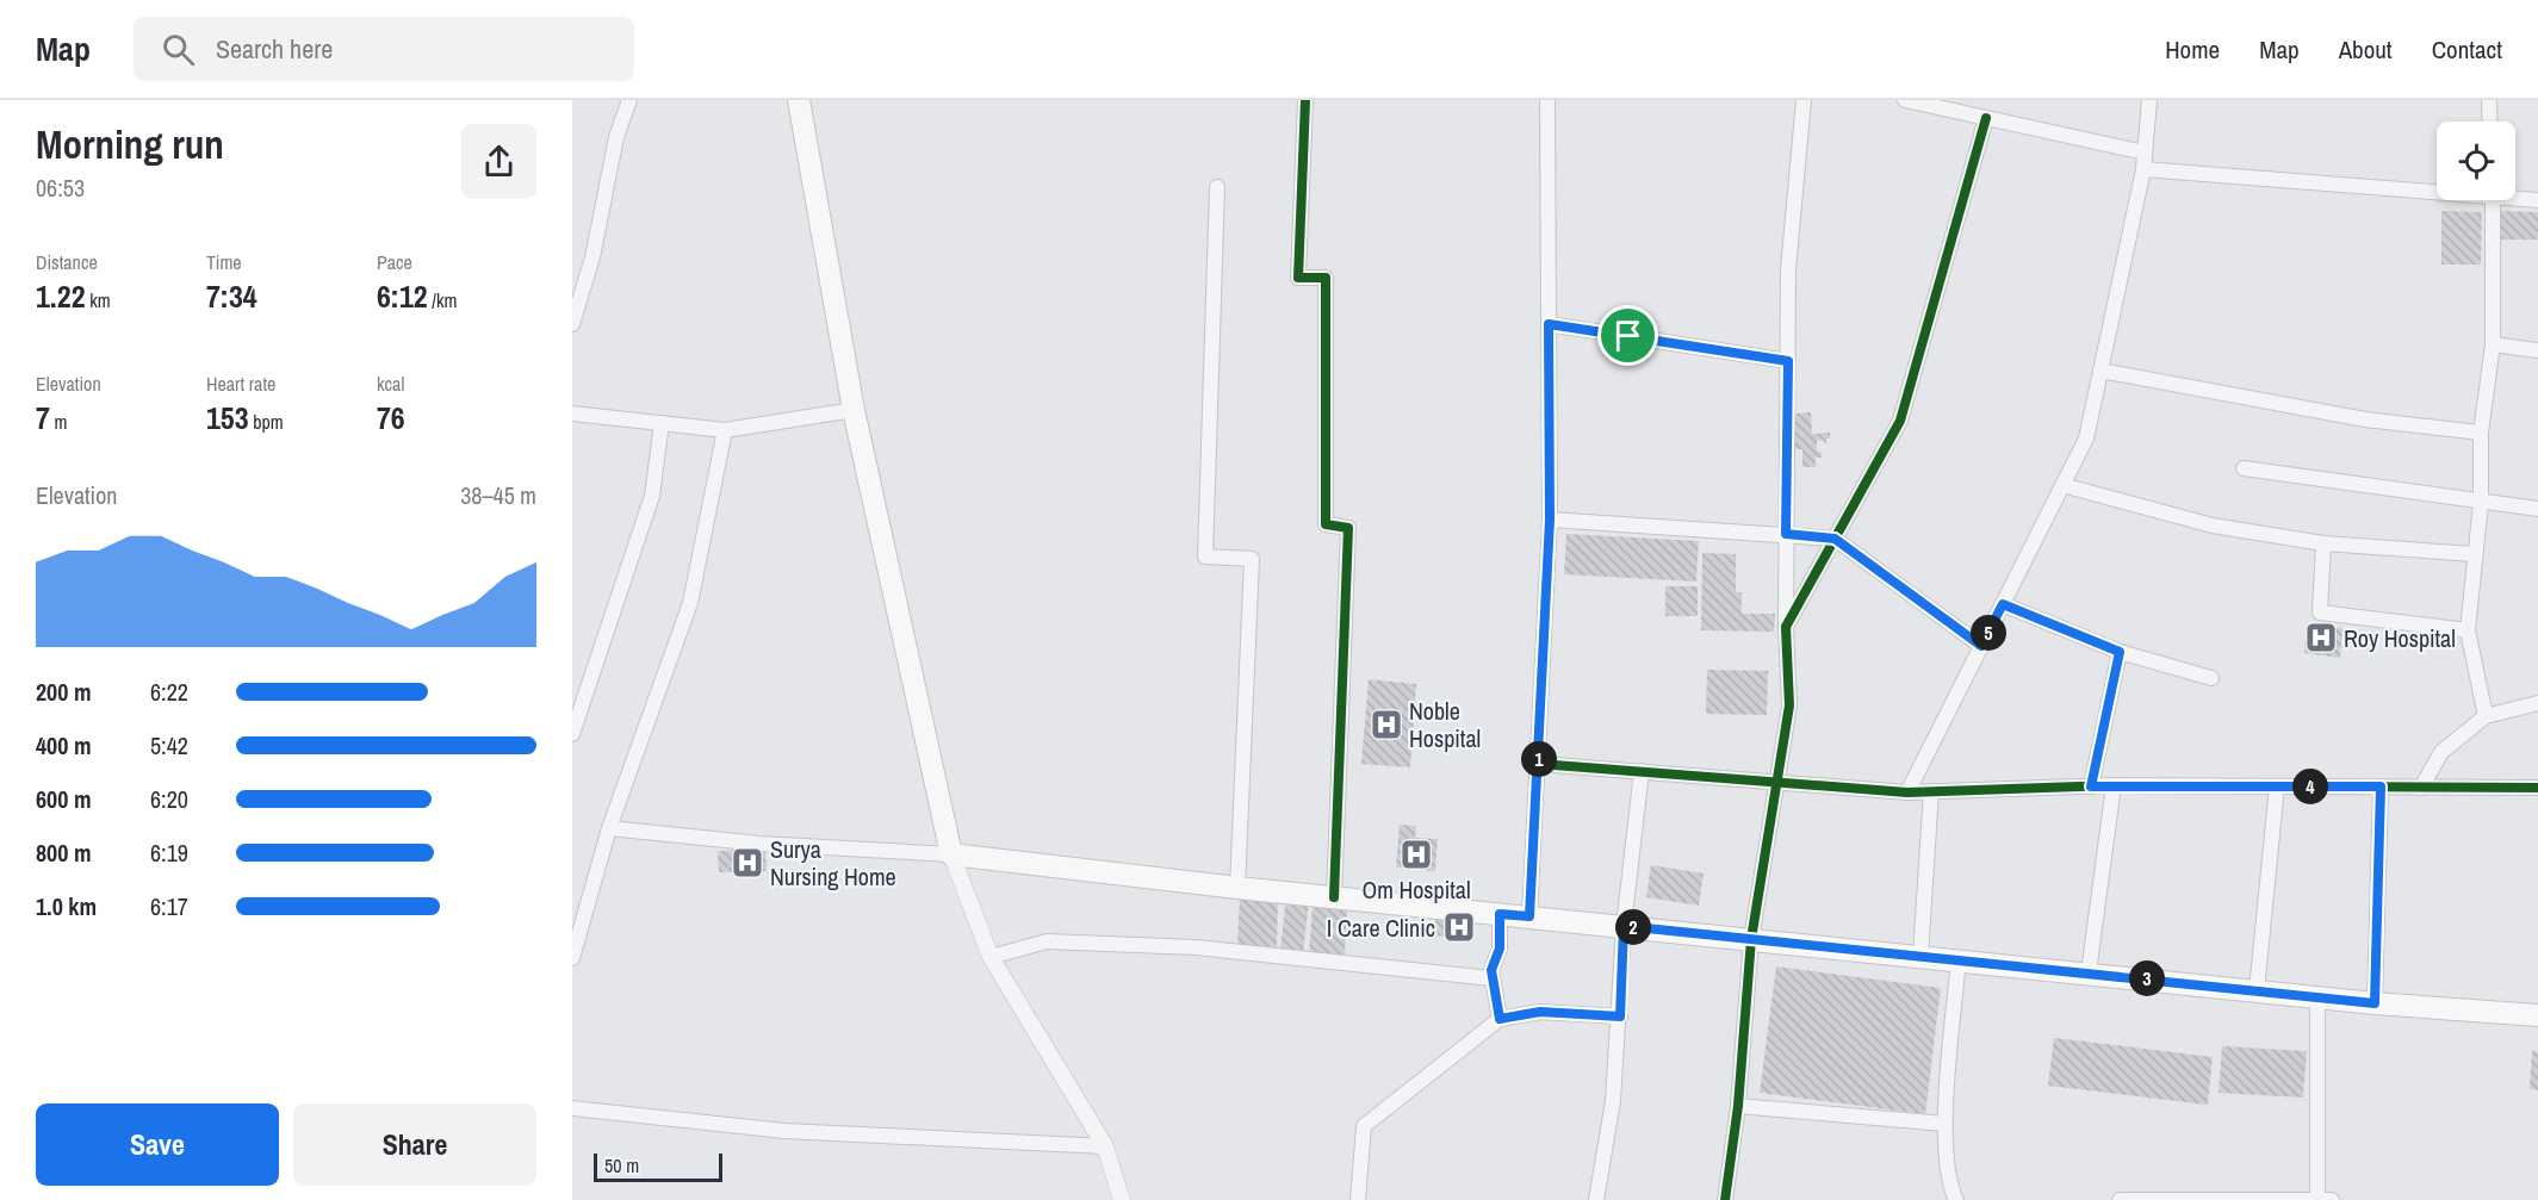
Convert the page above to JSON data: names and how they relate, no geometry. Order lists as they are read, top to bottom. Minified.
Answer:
{"places":{"hospital":["Roy Hospital","Noble Hospital","Om Hospital","Surya Nursing Home","I Care Clinic"]},"scale_bar":"50 m","page":{"header":"Map","search":"Search here","nav":["Home","Map","About","Contact"],"heading":["Morning run","06:53"],"stats":[["Distance","1.22 km"],["Time","7:34"],["Pace","6:12 /km"],["Elevation","7 m"],["Heart rate","153 bpm"],["kcal","76"]],"chart":["Elevation","38–45 m"],"pins":["5","1","4","2","3"],"list":[{"name":"200 m","note":"6:22"},{"name":"400 m","note":"5:42"},{"name":"600 m","note":"6:20"},{"name":"800 m","note":"6:19"},{"name":"1.0 km","note":"6:17"}],"buttons":["Save","Share"],"scale":"50 m"}}
